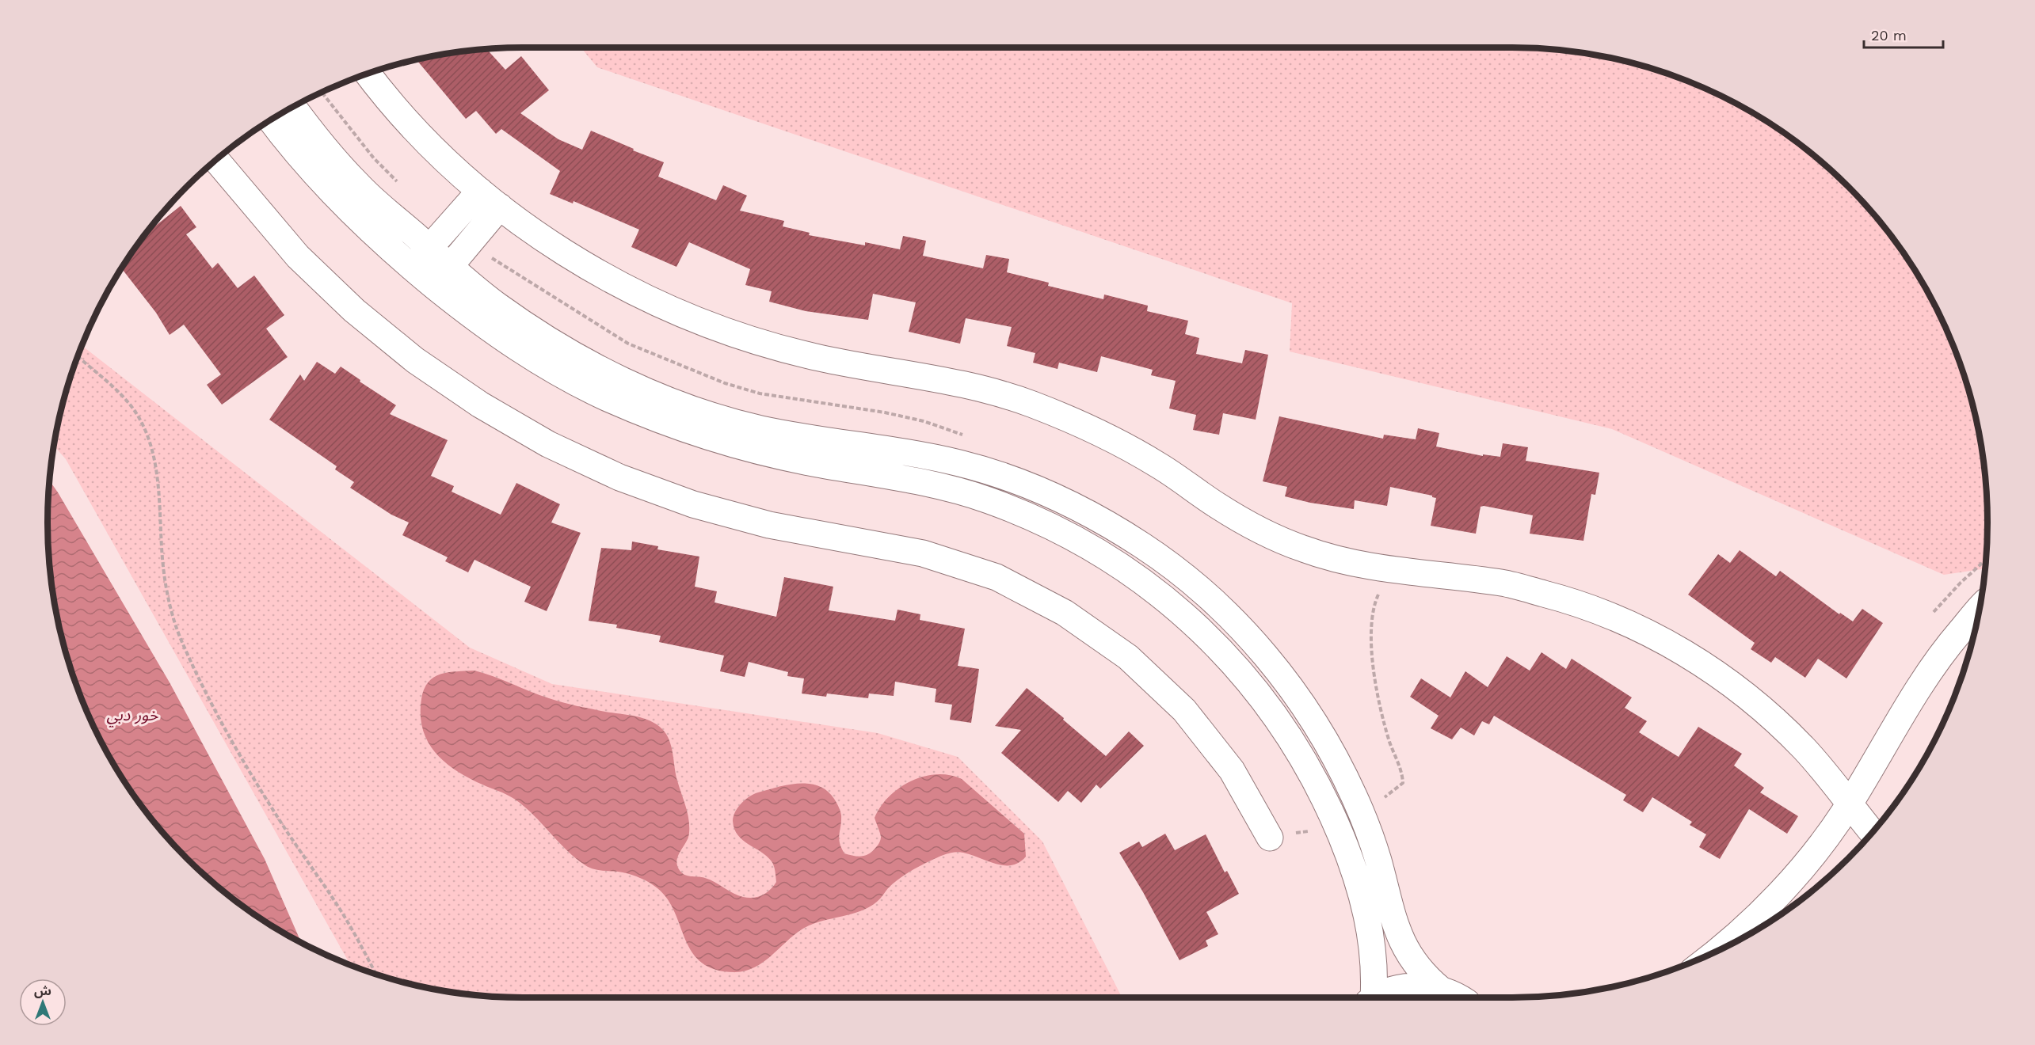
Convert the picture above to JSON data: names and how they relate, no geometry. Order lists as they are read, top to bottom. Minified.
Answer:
{"water":["خور دبي"],"scale_bar":"20 m","north":"top"}
